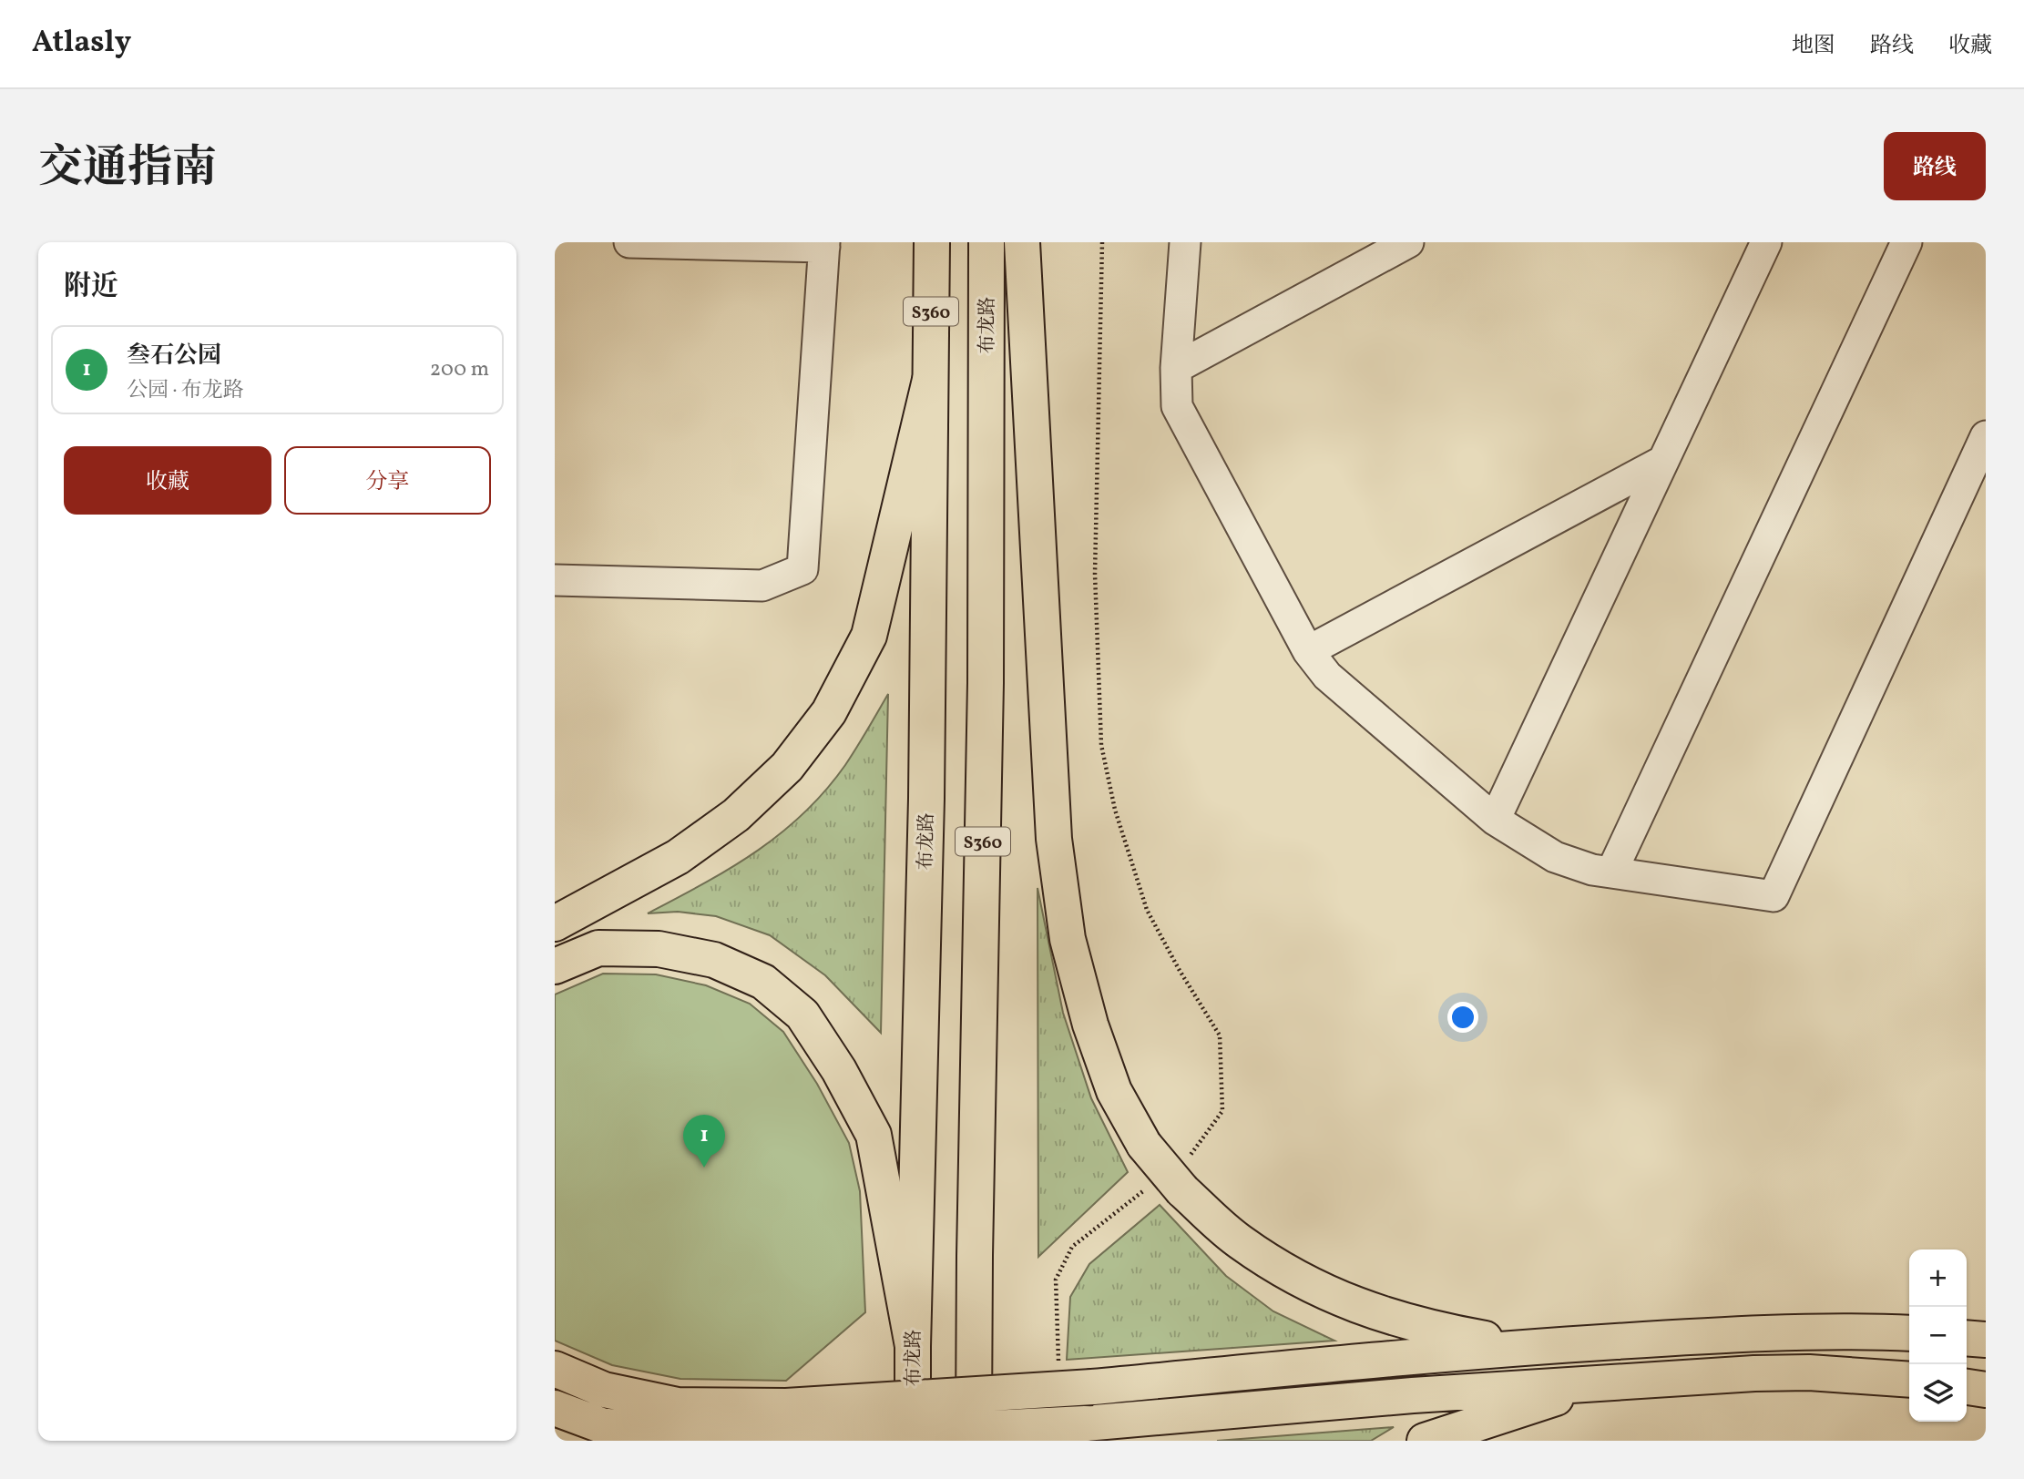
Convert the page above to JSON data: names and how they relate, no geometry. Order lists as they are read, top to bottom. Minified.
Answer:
{"streets":{"main road":["S360","布龙路"]},"page":{"header":"Atlasly","nav":["地图","路线","收藏"],"title":"交通指南","buttons":["路线",["收藏","分享"]],"heading":"附近","list":[{"mark":"1","name":"叁石公园","note":"公园 · 布龙路","value":"200 m"}],"pins":"1","map_buttons":["+","−"]}}
